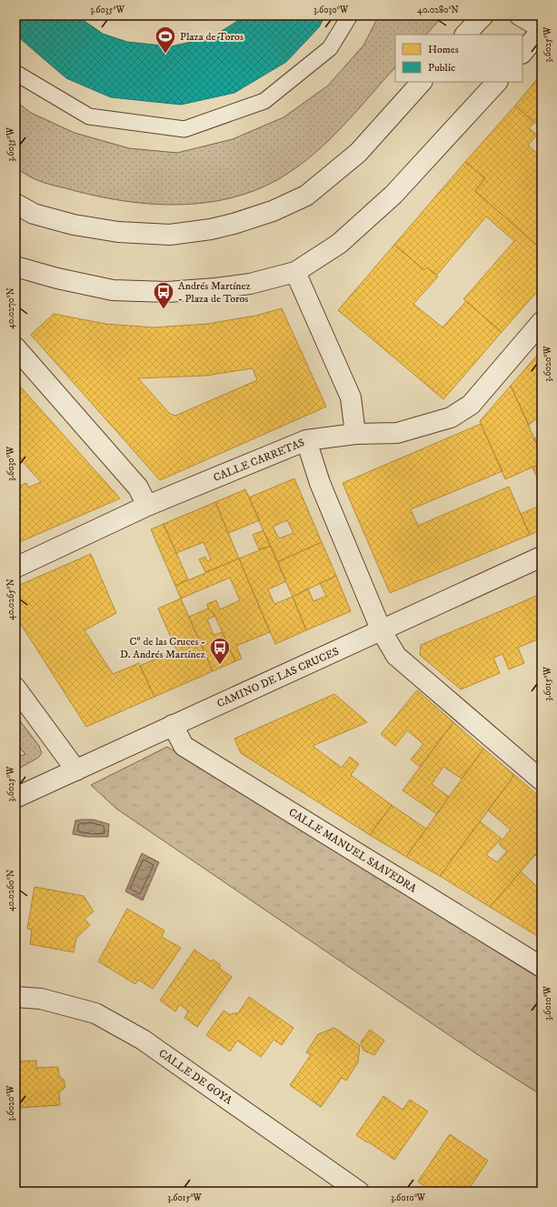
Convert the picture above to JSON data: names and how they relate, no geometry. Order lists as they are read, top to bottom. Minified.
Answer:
{"streets":{"street":["CALLE CARRETAS","CAMINO DE LAS CRUCES","CALLE MANUEL SAAVEDRA","CALLE DE GOYA"]},"crossings":[["CAMINO DE LAS CRUCES","CALLE MANUEL SAAVEDRA"]],"places":{"sports":["Plaza de Toros"],"bus stop":["Andrés Martínez - Plaza de Toros","Cº de las Cruces - D. Andrés Martínez"]},"legend":["Homes","Public"],"coordinates":["3.6035°W","3.6030°W","40.0280°N","3.6025°W","40.0270°N","3.6020°W","40.0265°N","3.6015°W","40.0260°N","3.6010°W"]}
